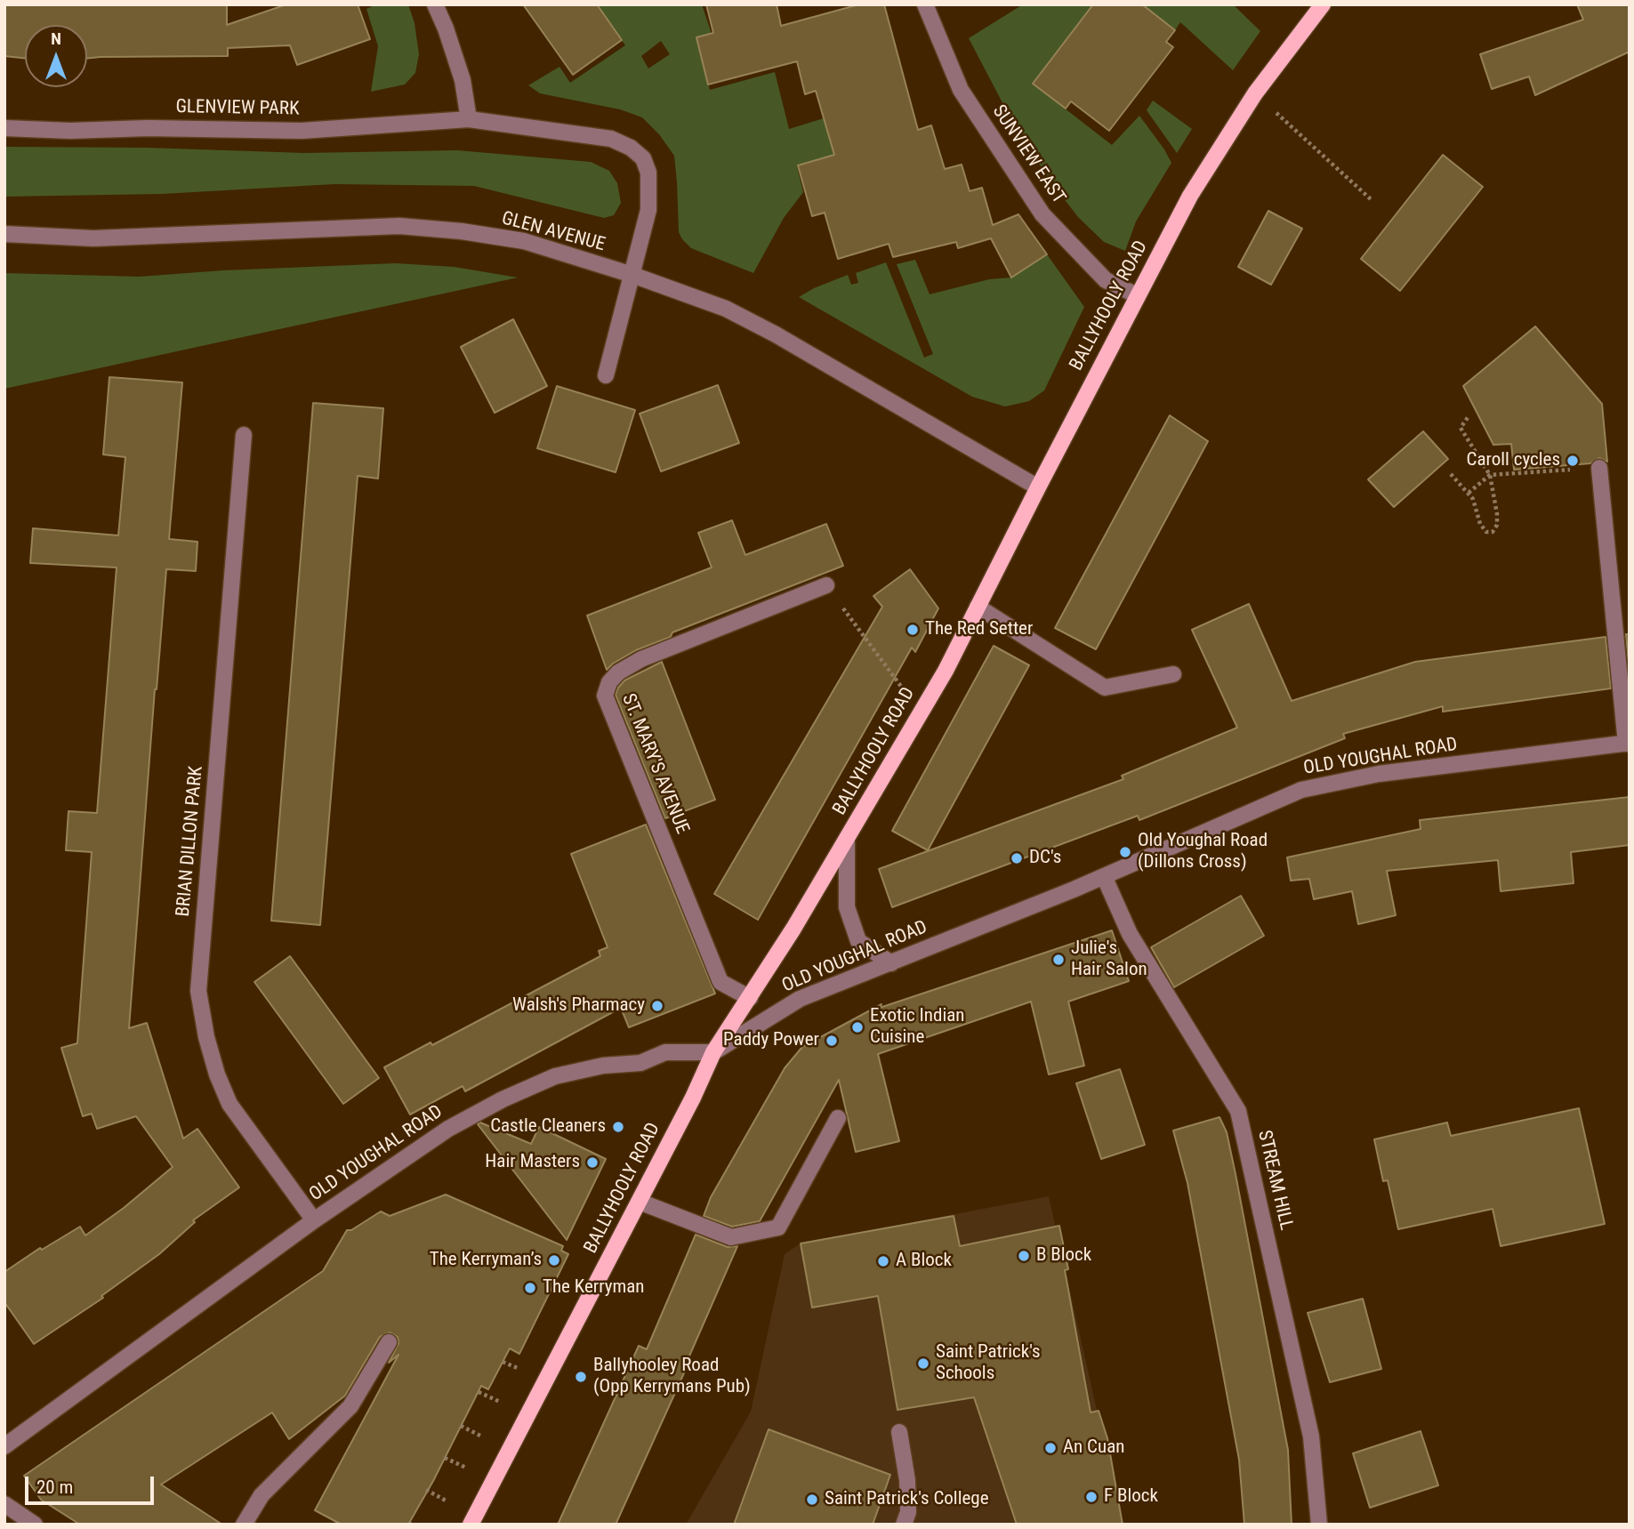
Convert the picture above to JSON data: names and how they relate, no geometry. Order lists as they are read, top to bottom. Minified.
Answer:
{"streets":{"main road":["BALLYHOOLY ROAD"],"street":["GLENVIEW PARK","SUNVIEW EAST","GLEN AVENUE","OLD YOUGHAL ROAD","ST. MARY'S AVENUE","BRIAN DILLON PARK","STREAM HILL"]},"crossings":[["GLENVIEW PARK","GLEN AVENUE"],["SUNVIEW EAST","BALLYHOOLY ROAD"],["GLEN AVENUE","BALLYHOOLY ROAD"],["BALLYHOOLY ROAD","OLD YOUGHAL ROAD"],["BALLYHOOLY ROAD","ST. MARY'S AVENUE"],["OLD YOUGHAL ROAD","BRIAN DILLON PARK"],["OLD YOUGHAL ROAD","STREAM HILL"]],"places":["Caroll cycles","The Red Setter","Old Youghal Road (Dillons Cross)","DC's","Julie's Hair Salon","Walsh's Pharmacy","Exotic Indian Cuisine","Paddy Power","Castle Cleaners","Hair Masters","B Block","The Kerryman’s","A Block","The Kerryman","Saint Patrick's Schools","Ballyhooley Road (Opp Kerrymans Pub)","An Cuan","F Block","Saint Patrick's College"],"scale_bar":"20 m","north":"top"}
